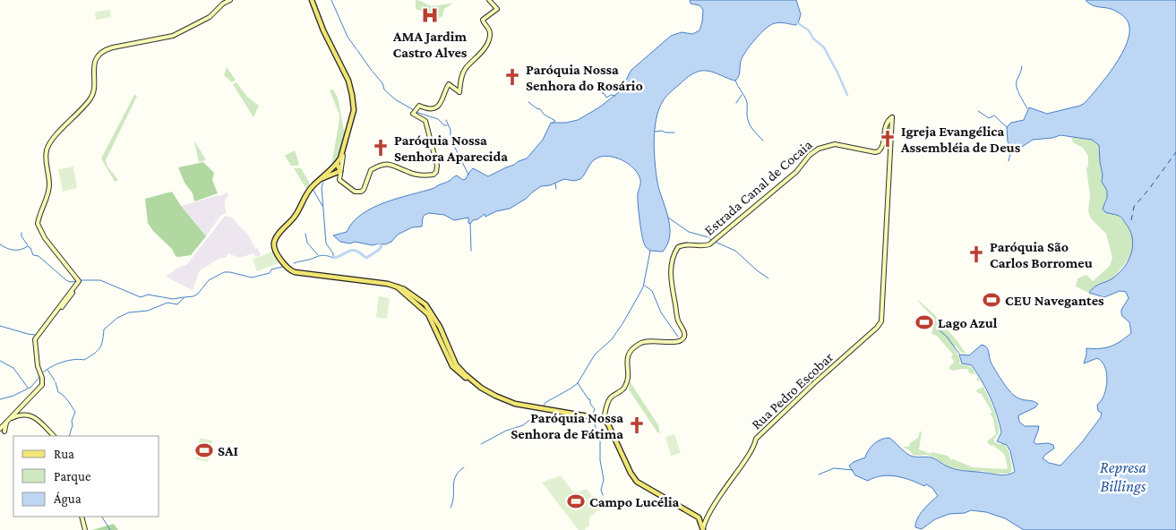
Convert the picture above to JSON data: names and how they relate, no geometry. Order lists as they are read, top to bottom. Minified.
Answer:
{"streets":{"main road":["Estrada Canal de Cocaia","Rua Pedro Escobar"]},"crossings":[["Estrada Canal de Cocaia","Rua Pedro Escobar"]],"water":["Represa Billings"],"places":{"hospital":["AMA Jardim Castro Alves"],"church":["Paróquia Nossa Senhora do Rosário","Igreja Evangélica Assembléia de Deus","Paróquia Nossa Senhora Aparecida","Paróquia São Carlos Borromeu","Paróquia Nossa Senhora de Fátima"],"sports":["CEU Navegantes","Lago Azul","SAI","Campo Lucélia"]},"legend":["Rua","Parque","Água"]}
